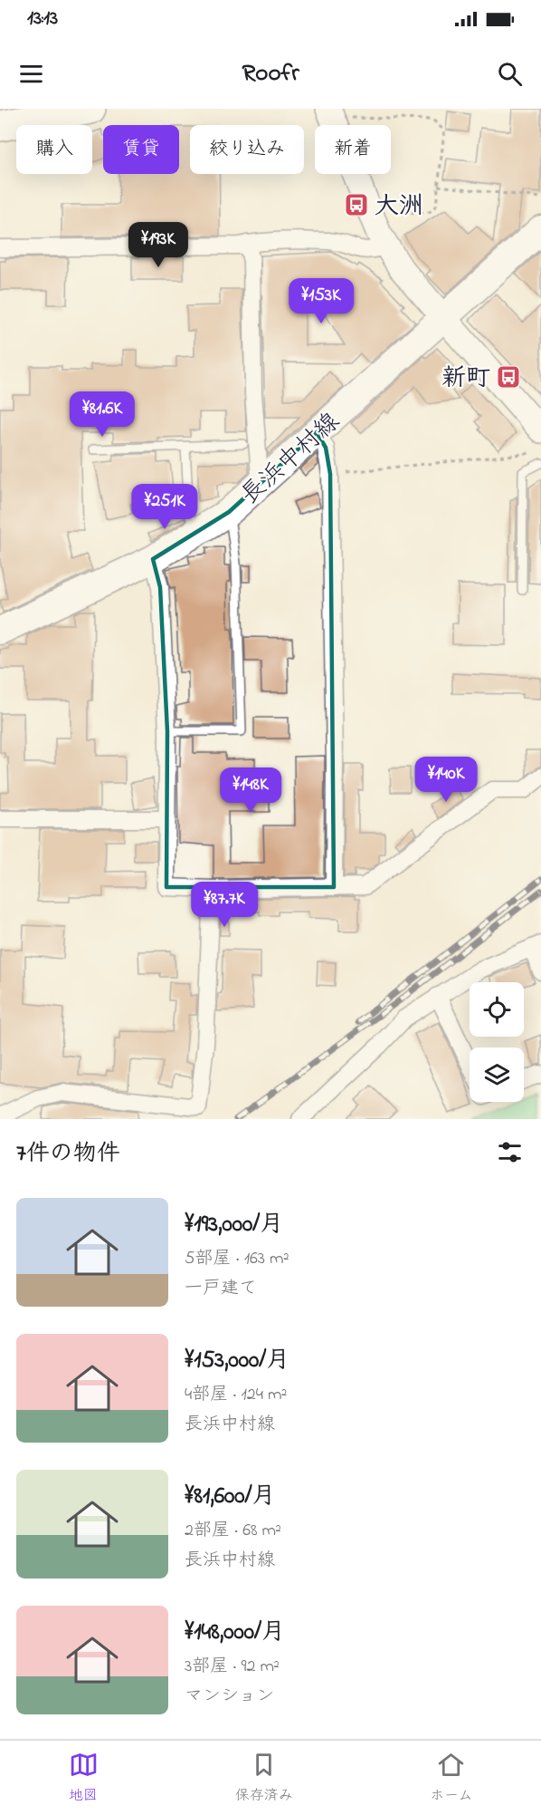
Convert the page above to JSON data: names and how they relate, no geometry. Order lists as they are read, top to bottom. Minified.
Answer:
{"streets":{"main road":["長浜中村線"]},"places":{"bus stop":["大洲","新町"]},"page":{"status":"13:13","header":"Roofr","chip":["購入","賃貸","絞り込み","新着"],"price":["¥193K","¥153K","¥81.6K","¥251K","¥140K","¥148K","¥87.7K"],"heading":"7件の物件","list":[{"name":"¥193,000/月","note":"5部屋 · 163 m² · 一戸建て"},{"name":"¥153,000/月","note":"4部屋 · 124 m² · 長浜中村線"},{"name":"¥81,600/月","note":"2部屋 · 68 m² · 長浜中村線"},{"name":"¥148,000/月","note":"3部屋 · 92 m² · マンション"}],"tabs":["地図","保存済み","ホーム"]}}
